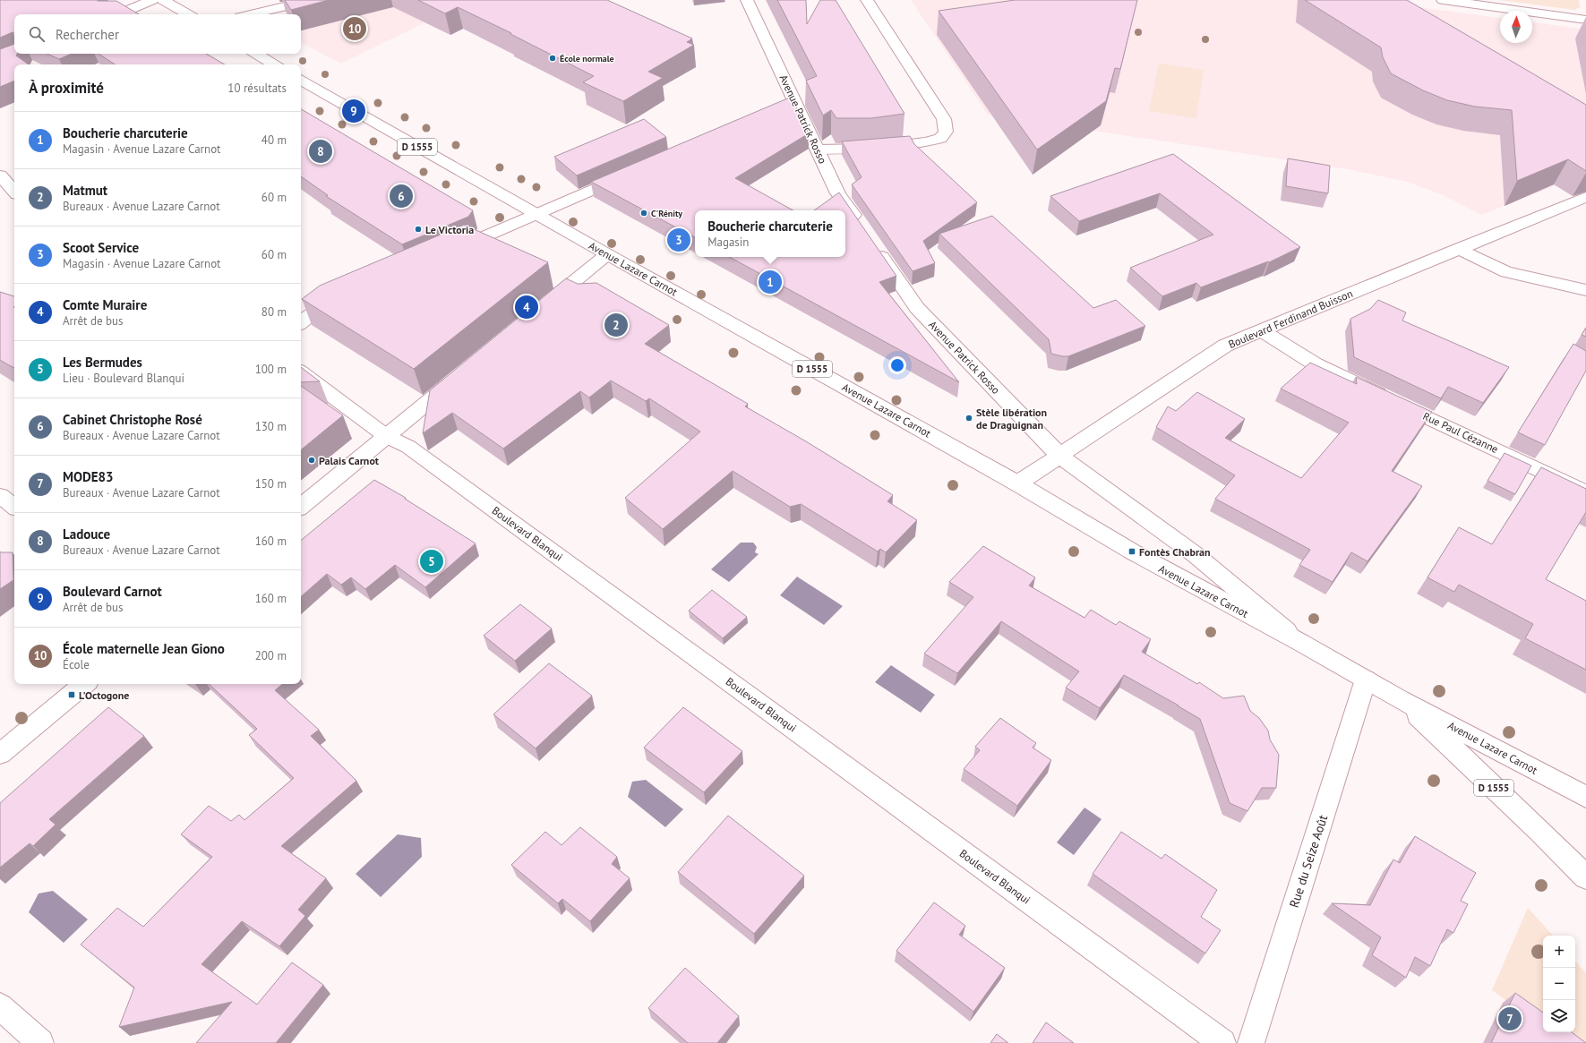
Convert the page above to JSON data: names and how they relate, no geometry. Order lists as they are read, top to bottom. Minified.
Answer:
{"streets":{"street":["Avenue Patrick Rosso","D 1555","Avenue Lazare Carnot","Boulevard Ferdinand Buisson","Rue Paul Cézanne","Boulevard Blanqui","Rue du Seize Août"]},"crossings":[["Avenue Patrick Rosso","Avenue Lazare Carnot"],["Avenue Patrick Rosso","Boulevard Ferdinand Buisson"],["Avenue Lazare Carnot","Boulevard Ferdinand Buisson"],["Avenue Lazare Carnot","Rue du Seize Août"],["Boulevard Ferdinand Buisson","Rue Paul Cézanne"]],"places":{"other":["École normale","C'Rénity","Le Victoria","Stèle libération de Draguignan","Palais Carnot"],"transit":["Fontès Chabran","L'Octogone"]},"north":"top","page":{"search":"Rechercher","pins":["10","9","8","6","3","1","4","2","5","7"],"heading":["À proximité","10 résultats"],"list":[{"mark":"1","name":"Boucherie charcuterie","note":"Magasin · Avenue Lazare Carnot","value":"40 m"},{"mark":"2","name":"Matmut","note":"Bureaux · Avenue Lazare Carnot","value":"60 m"},{"mark":"3","name":"Scoot Service","note":"Magasin · Avenue Lazare Carnot","value":"60 m"},{"mark":"4","name":"Comte Muraire","note":"Arrêt de bus","value":"80 m"},{"mark":"5","name":"Les Bermudes","note":"Lieu · Boulevard Blanqui","value":"100 m"},{"mark":"6","name":"Cabinet Christophe Rosé","note":"Bureaux · Avenue Lazare Carnot","value":"130 m"},{"mark":"7","name":"MODE83","note":"Bureaux · Avenue Lazare Carnot","value":"150 m"},{"mark":"8","name":"Ladouce","note":"Bureaux · Avenue Lazare Carnot","value":"160 m"},{"mark":"9","name":"Boulevard Carnot","note":"Arrêt de bus","value":"160 m"},{"mark":"10","name":"École maternelle Jean Giono","note":"École","value":"200 m"}],"popup":["Boucherie charcuterie","Magasin"],"map_buttons":["+","−"]}}
